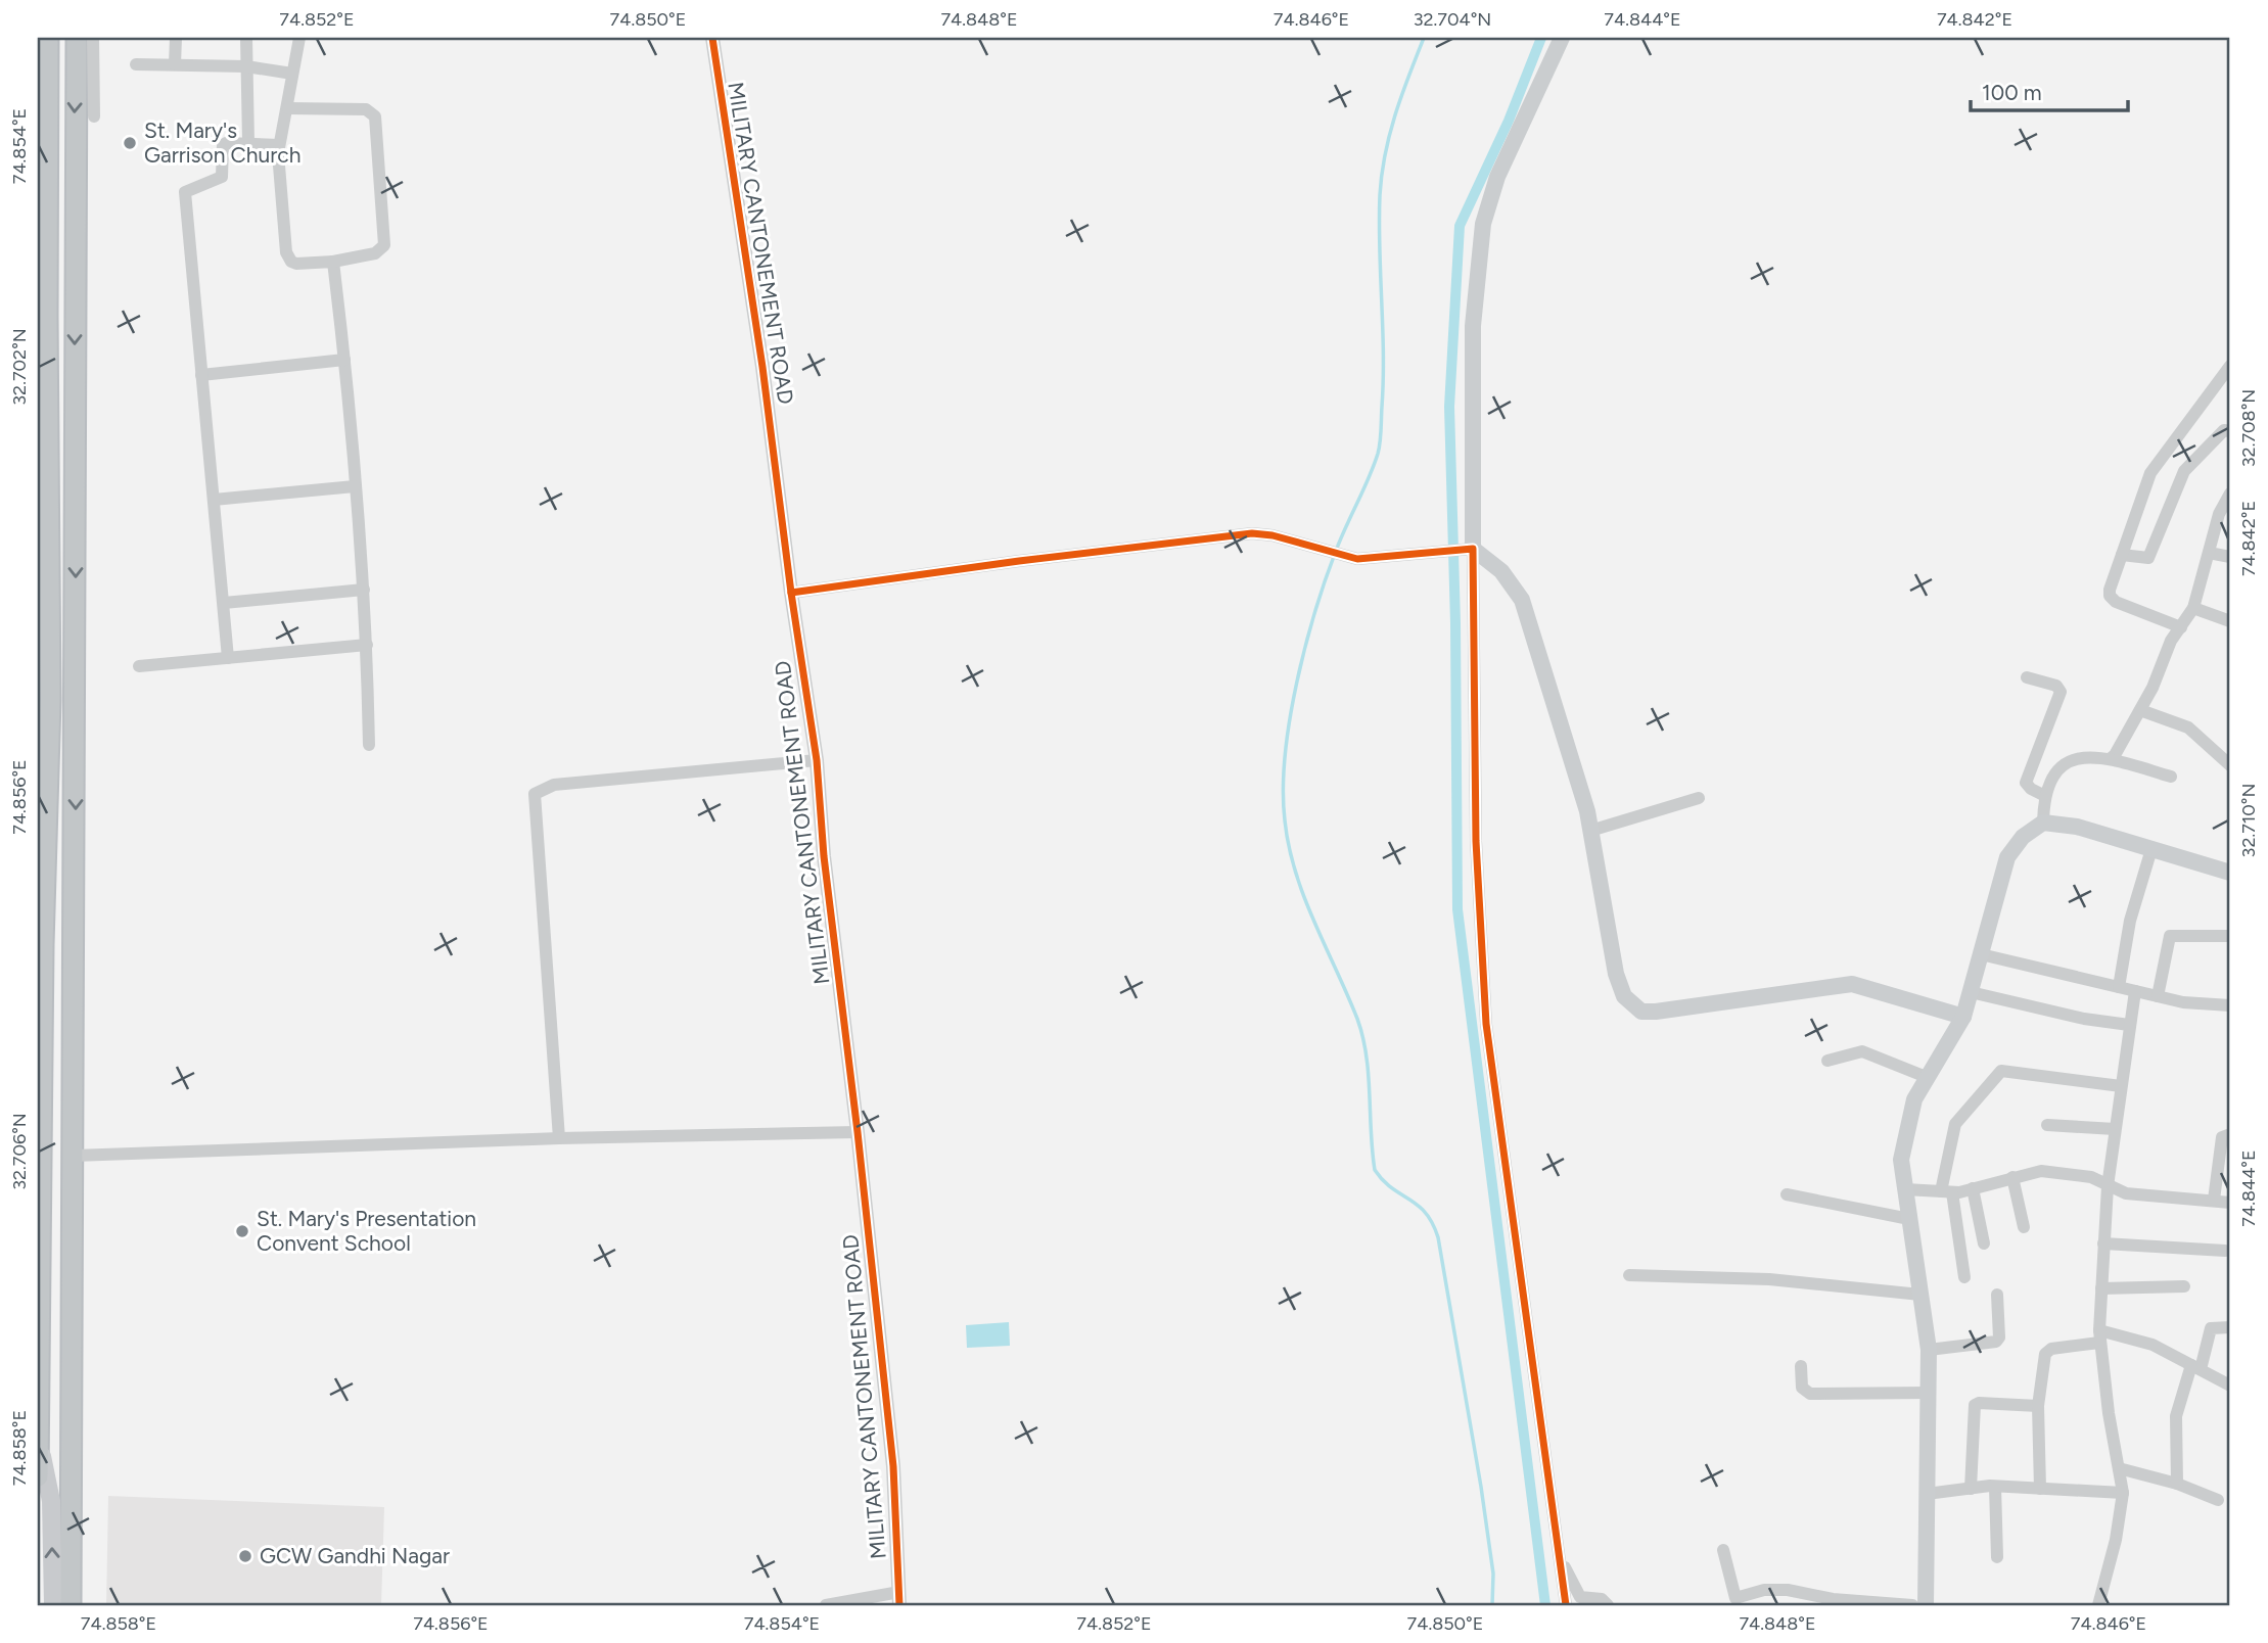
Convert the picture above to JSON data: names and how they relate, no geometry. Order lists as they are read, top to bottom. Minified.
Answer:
{"streets":{"street":["MILITARY CANTONEMENT ROAD"]},"places":["St. Mary's Garrison Church","St. Mary's Presentation Convent School","GCW Gandhi Nagar"],"scale_bar":"100 m","coordinates":["74.852°E","74.850°E","74.848°E","74.846°E","32.704°N","74.844°E","74.842°E","74.854°E","32.702°N","32.708°N","74.856°E","32.710°N","32.706°N","74.858°E"]}
